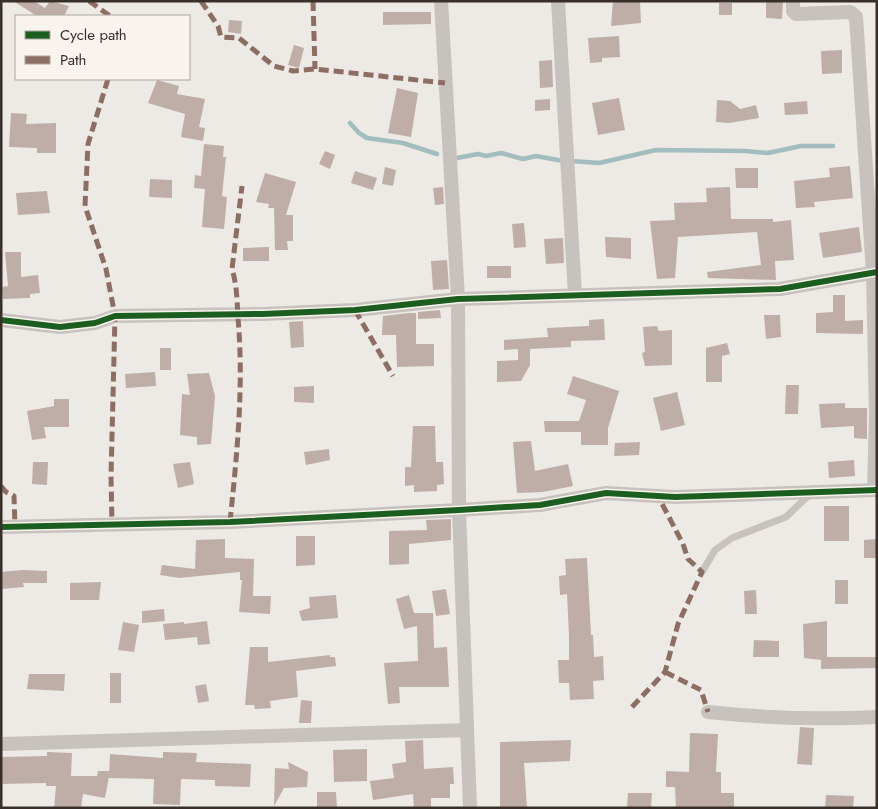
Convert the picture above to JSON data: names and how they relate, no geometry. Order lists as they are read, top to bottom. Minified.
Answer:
{"legend":["Cycle path","Path"]}
